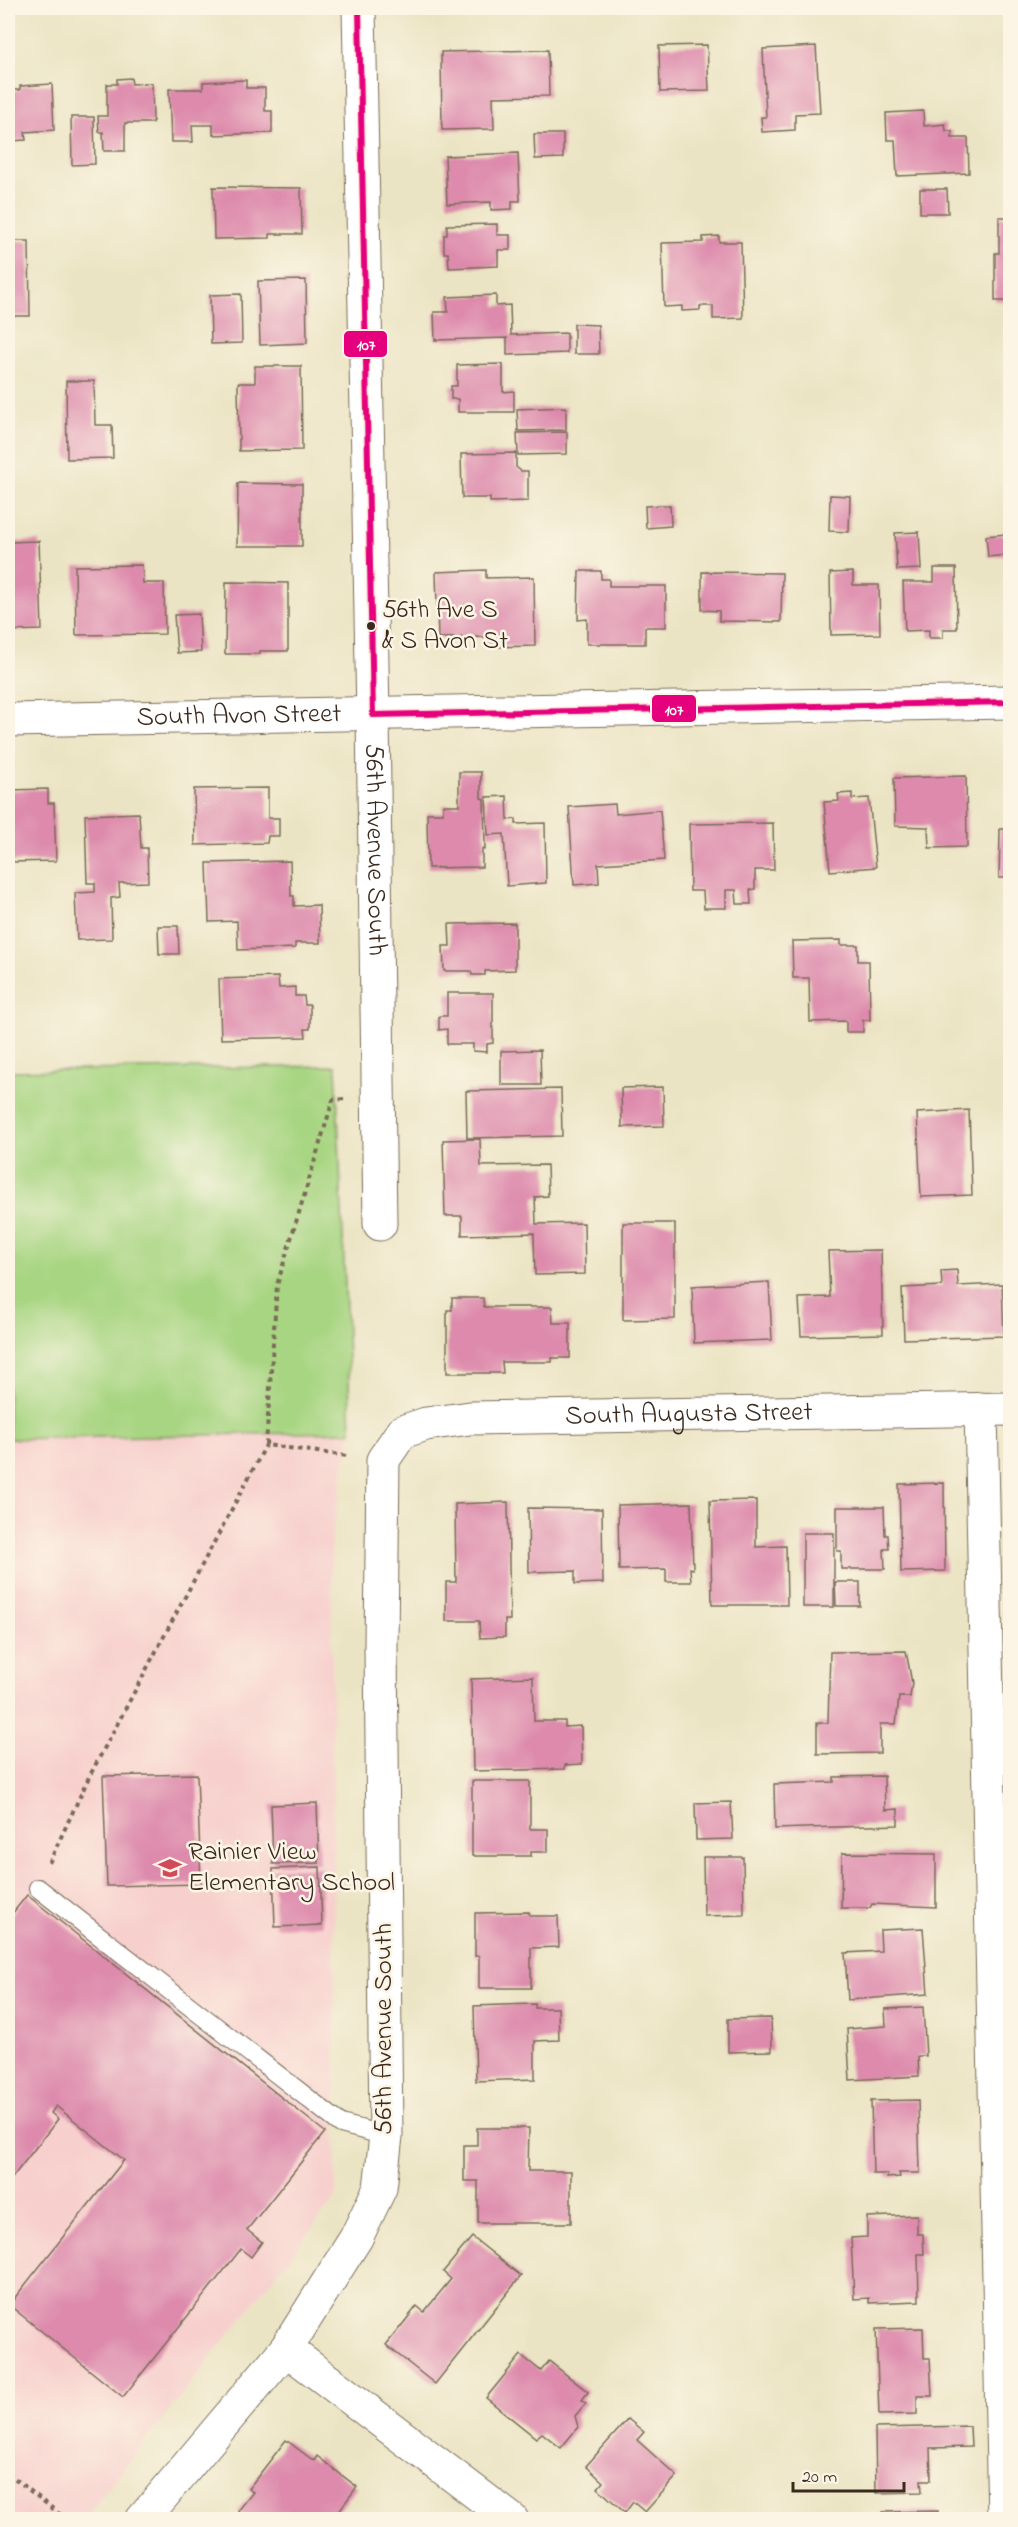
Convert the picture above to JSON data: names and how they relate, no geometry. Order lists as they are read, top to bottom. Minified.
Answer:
{"streets":{"street":["South Avon Street","56th Avenue South","South Augusta Street"]},"crossings":[["South Avon Street","56th Avenue South"],["56th Avenue South","South Augusta Street"]],"places":{"other":["56th Ave S & S Avon St"],"school or university":["Rainier View Elementary School"]},"lines":["transit line 107"],"scale_bar":"20 m"}
